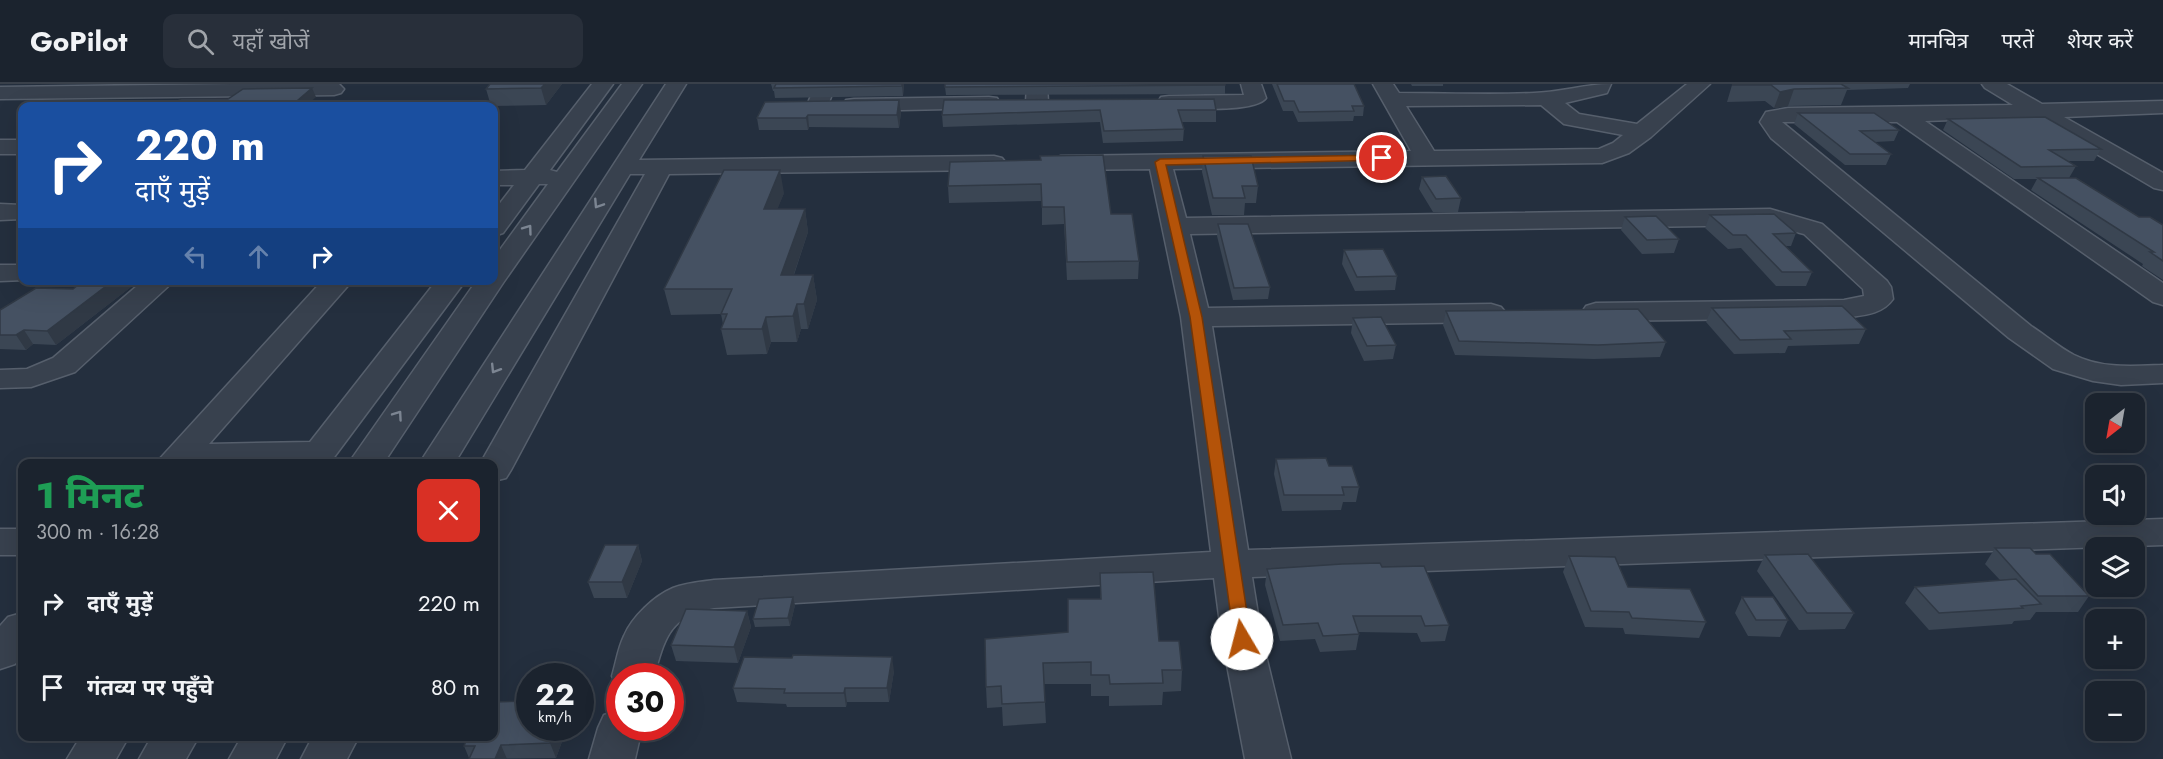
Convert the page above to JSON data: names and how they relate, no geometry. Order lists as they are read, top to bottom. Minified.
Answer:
{"north":"bottom left","page":{"header":"GoPilot","search":"यहाँ खोजें","nav":["मानचित्र","परतें","शेयर करें"],"turn":["220 m","दाएँ मुड़ें"],"map_buttons":["+","−"],"heading":["1 मिनट","300 m · 16:28"],"list":[{"name":"दाएँ मुड़ें","value":"220 m"},{"name":"गंतव्य पर पहुँचे","value":"80 m"}],"speed":"22 km/h","limit":"30"}}
